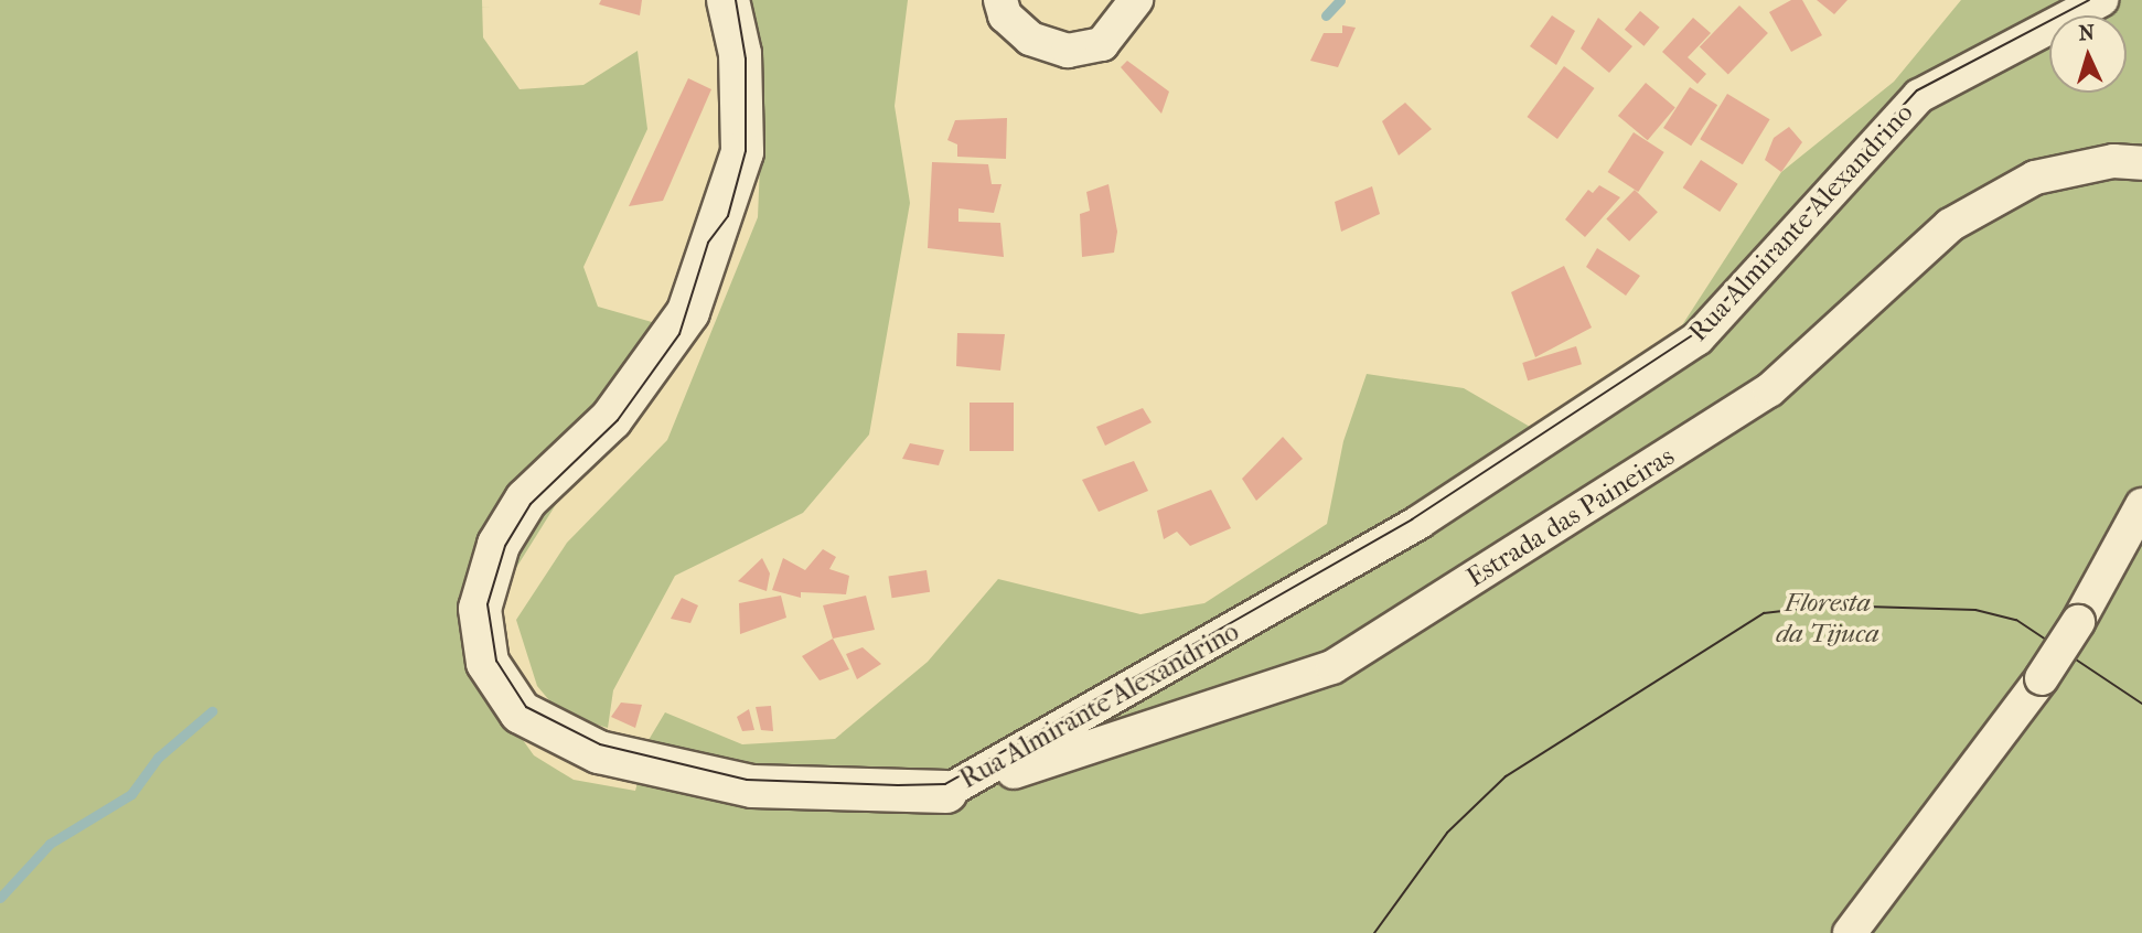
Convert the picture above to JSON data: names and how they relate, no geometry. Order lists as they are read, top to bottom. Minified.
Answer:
{"streets":{"street":["Rua Almirante Alexandrino","Estrada das Paineiras"]},"crossings":[["Rua Almirante Alexandrino","Estrada das Paineiras"]],"parks":["Floresta da Tijuca"],"north":"top"}
